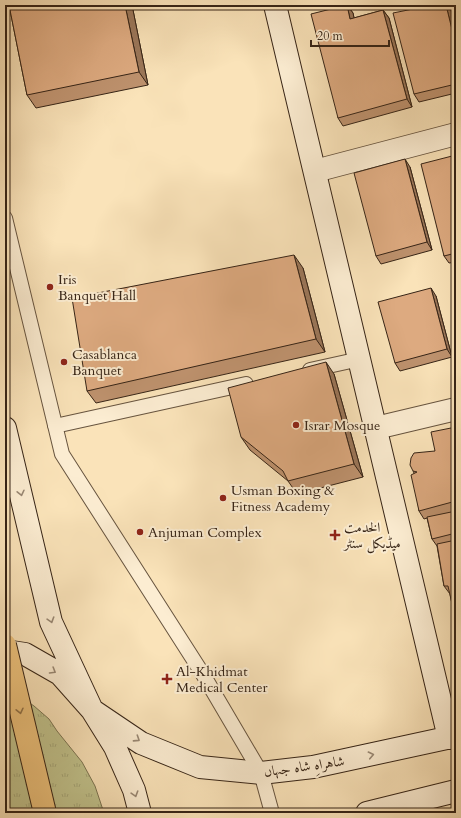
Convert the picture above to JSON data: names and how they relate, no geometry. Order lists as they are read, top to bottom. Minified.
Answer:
{"streets":{"street":["شاہراہِ شاہ جہاں"]},"one_way":["شاہراہِ شاہ جہاں"],"places":{"other":["Iris Banquet Hall","Casablanca Banquet","Israr Mosque","Usman Boxing & Fitness Academy","Anjuman Complex"],"health":["الخدمت میڈیکل سنٹر","Al-Khidmat Medical Center"]},"scale_bar":"20 m"}
